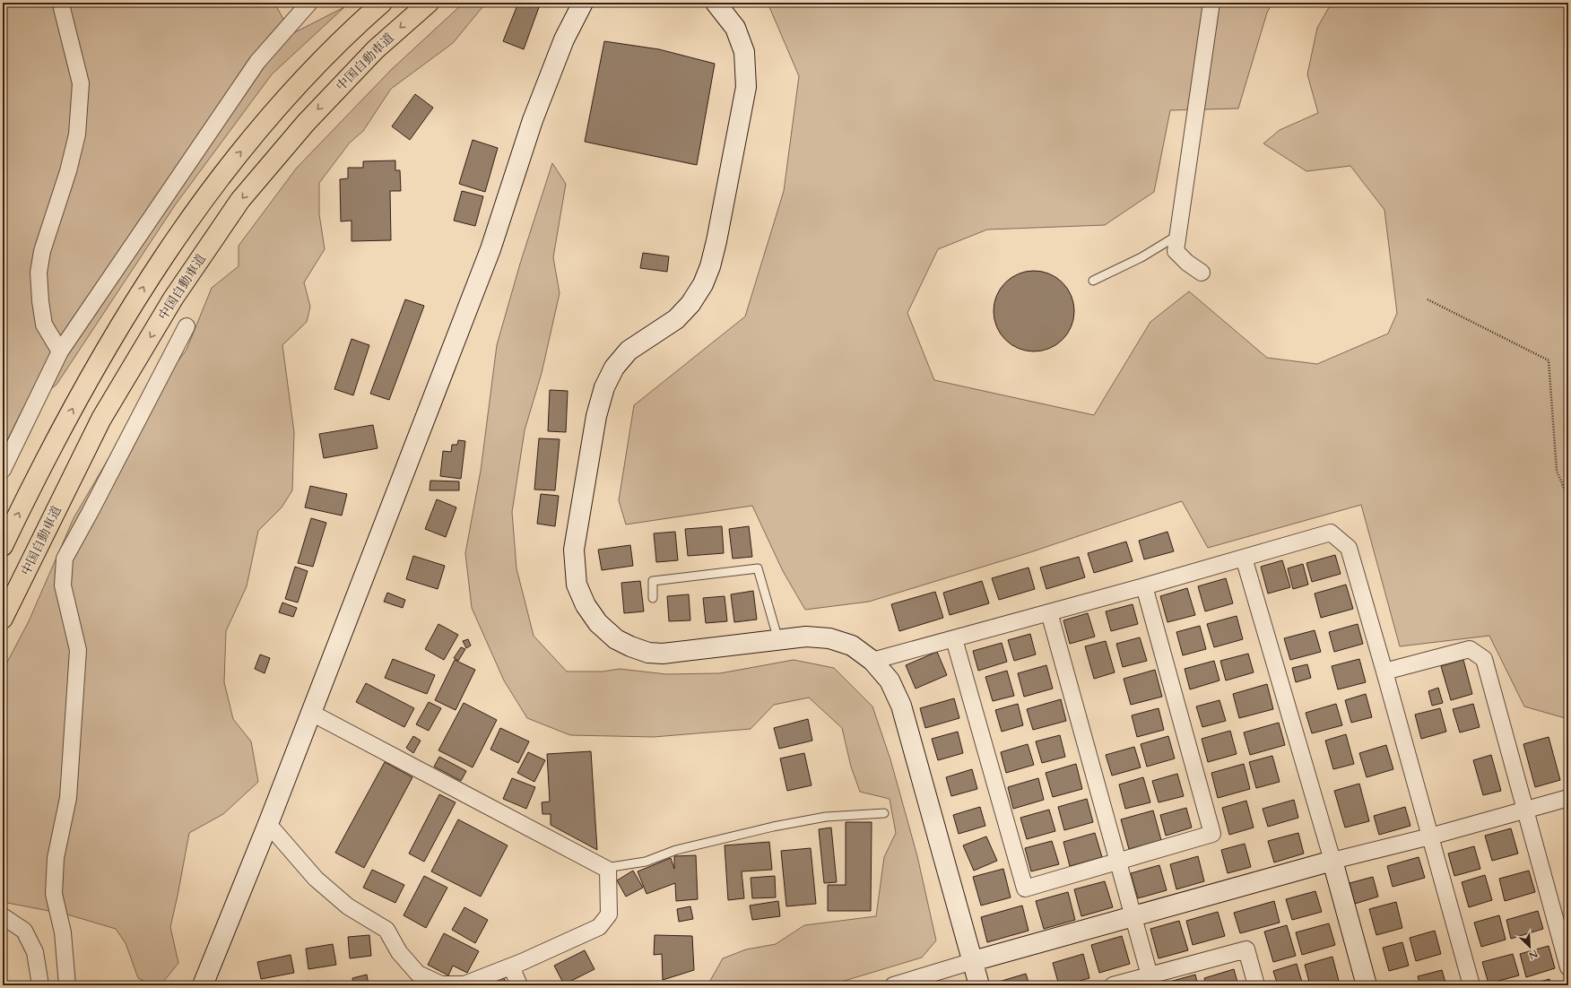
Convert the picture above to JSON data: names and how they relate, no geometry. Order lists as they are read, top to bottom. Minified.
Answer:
{"streets":{"highway":["中国自動車道"]},"north":"bottom right"}
